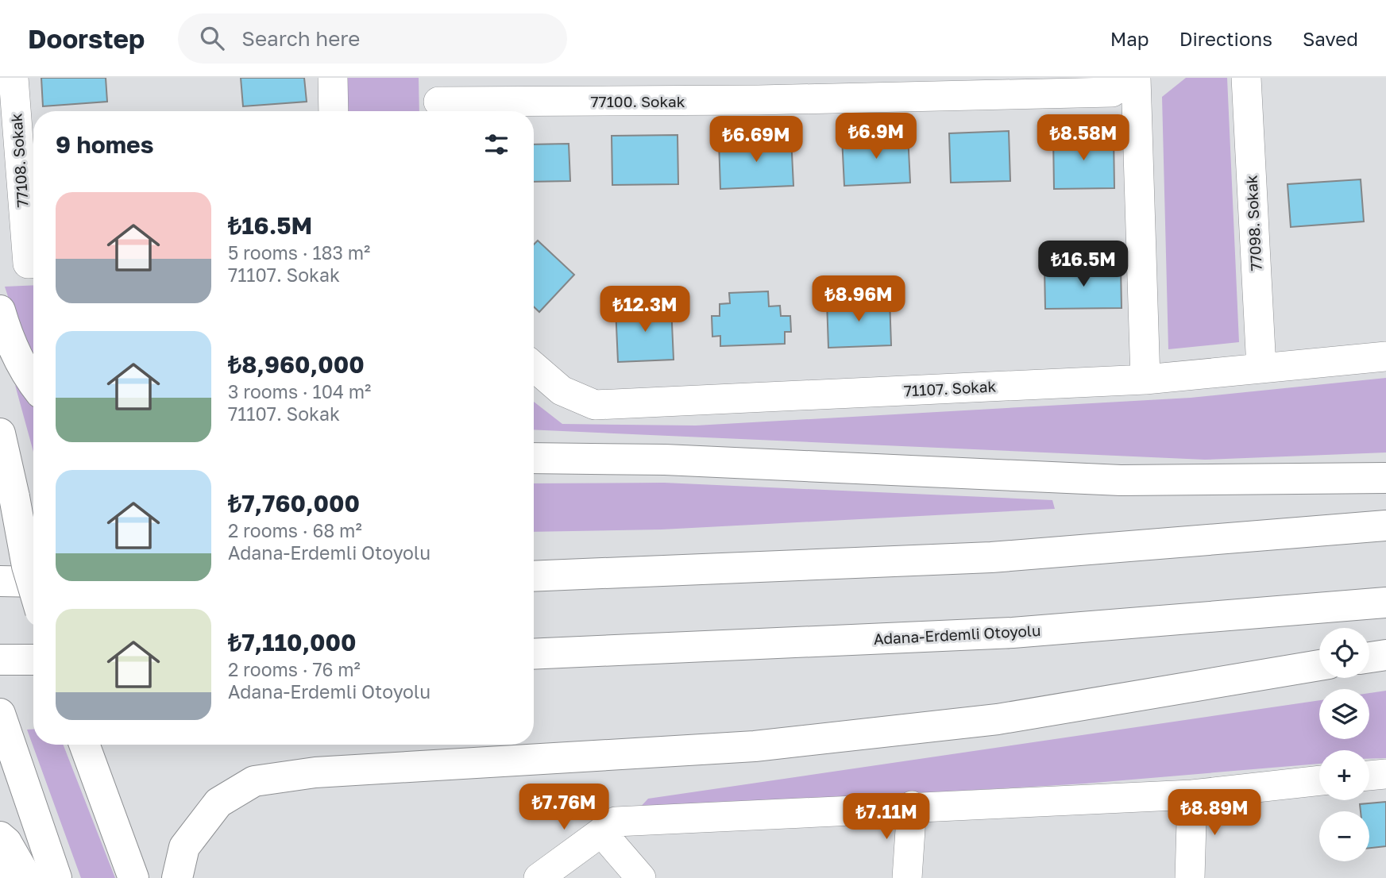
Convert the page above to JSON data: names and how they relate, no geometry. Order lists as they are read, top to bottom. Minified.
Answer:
{"streets":{"main road":["Adana-Erdemli Otoyolu"],"street":["77100. Sokak","77108. Sokak","77098. Sokak","71107. Sokak"]},"crossings":[["77098. Sokak","71107. Sokak"]],"page":{"header":"Doorstep","search":"Search here","nav":["Map","Directions","Saved"],"heading":"9 homes","price":["₺6.9M","₺8.58M","₺6.69M","₺16.5M","₺8.96M","₺12.3M","₺7.76M","₺8.89M","₺7.11M"],"list":[{"name":"₺16.5M","note":"5 rooms · 183 m² · 71107. Sokak"},{"name":"₺8,960,000","note":"3 rooms · 104 m² · 71107. Sokak"},{"name":"₺7,760,000","note":"2 rooms · 68 m² · Adana-Erdemli Otoyolu"},{"name":"₺7,110,000","note":"2 rooms · 76 m² · Adana-Erdemli Otoyolu"}],"map_buttons":["+","−"]}}
